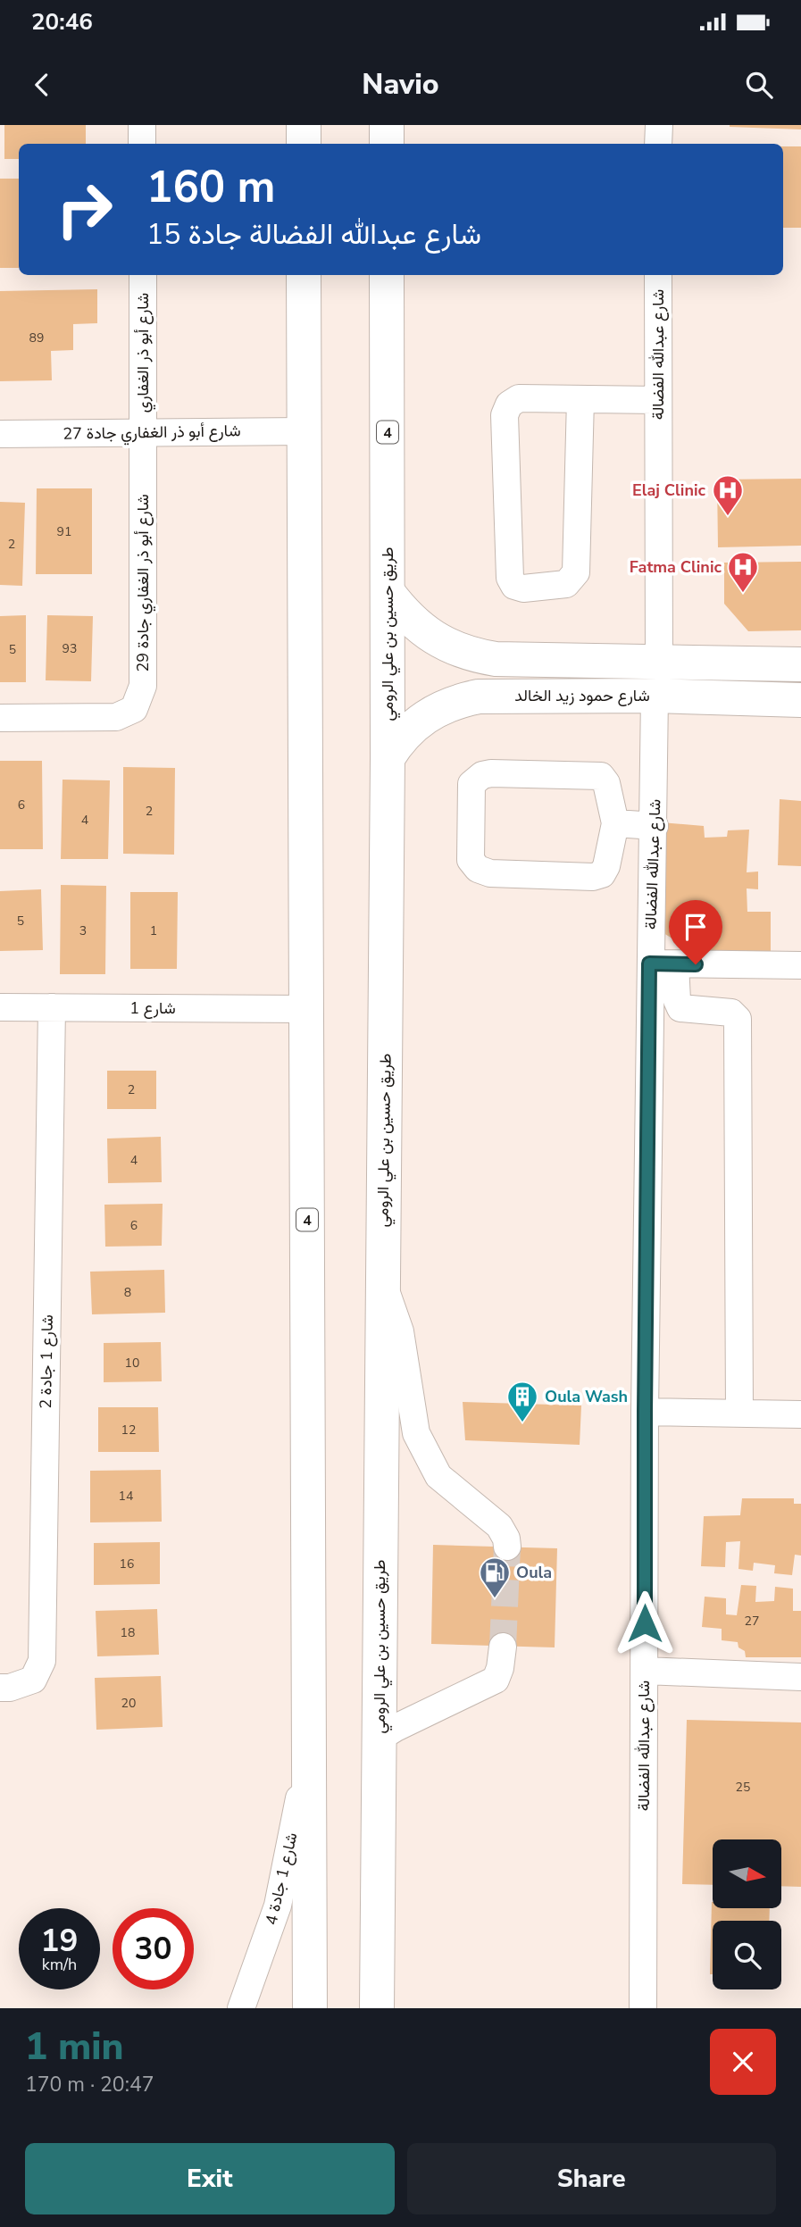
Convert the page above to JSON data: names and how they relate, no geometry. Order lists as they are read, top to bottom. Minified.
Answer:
{"streets":{"main road":["4","طريق حسين بن علي الرومي","شارع حمود زيد الخالد"],"street":["شارع أبو ذر الغفاري","شارع عبدالله الفضالة","شارع أبو ذر الغفاري جادة 27","شارع أبو ذر الغفاري جادة 29","شارع 1","شارع 1 جادة 2","شارع 1 جادة 4"]},"crossings":[["شارع أبو ذر الغفاري","شارع أبو ذر الغفاري جادة 27"],["شارع أبو ذر الغفاري","شارع أبو ذر الغفاري جادة 29"],["شارع عبدالله الفضالة","شارع حمود زيد الخالد"],["شارع أبو ذر الغفاري جادة 27","4"],["شارع أبو ذر الغفاري جادة 27","شارع أبو ذر الغفاري جادة 29"],["4","شارع 1"],["4","شارع 1 جادة 4"],["طريق حسين بن علي الرومي","شارع حمود زيد الخالد"],["شارع 1","شارع 1 جادة 2"]],"places":{"hospital":["Elaj Clinic","Fatma Clinic"],"building":["Oula Wash"],"fuel station":["Oula"]},"house_numbers":["89","91","2","93","5","6","2","4","5","3","1","2","4","6","8","10","12","14","16","27","18","20","25"],"north":"right","page":{"status":"20:46","header":"Navio","turn":["160 m","شارع عبدالله الفضالة جادة 15"],"speed":"19 km/h","limit":"30","heading":["1 min","170 m · 20:47"],"buttons":["Exit","Share"]}}
